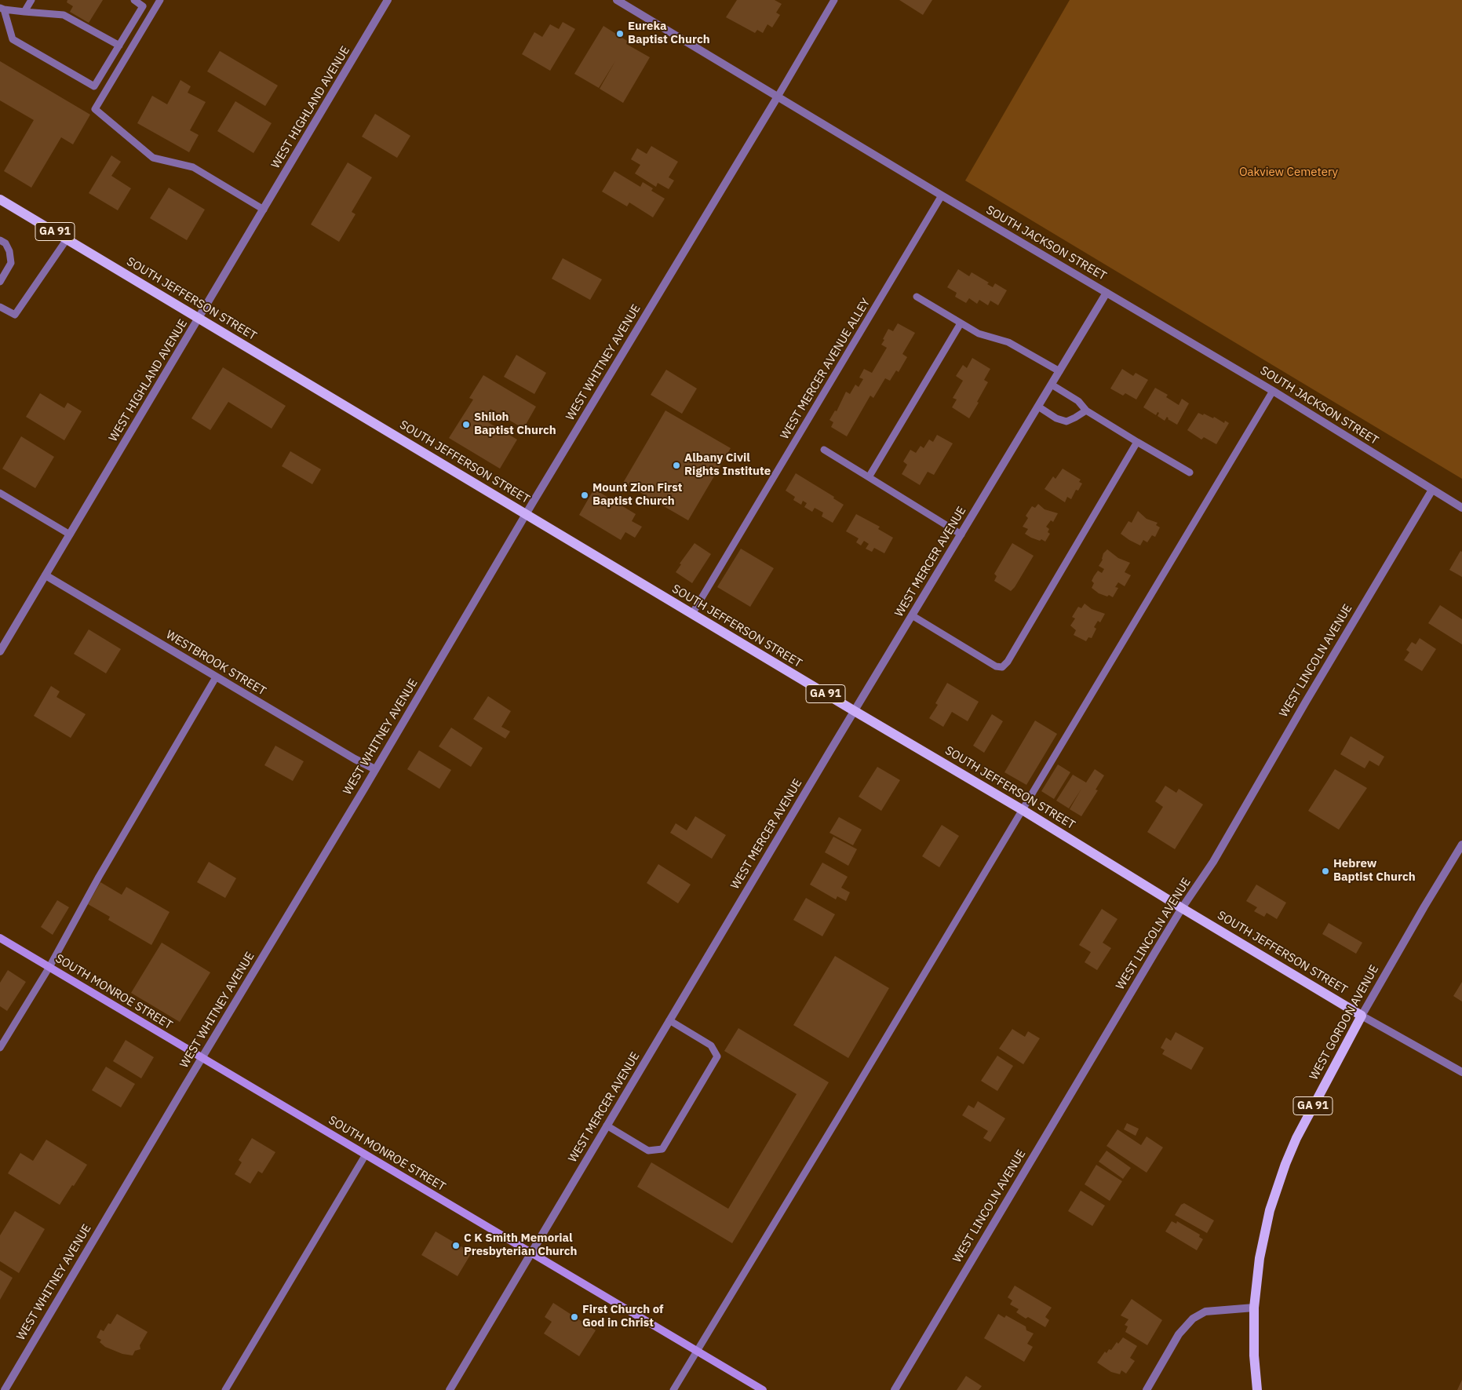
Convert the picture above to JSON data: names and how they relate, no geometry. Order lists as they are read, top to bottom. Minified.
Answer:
{"streets":{"main road":["GA 91","SOUTH JEFFERSON STREET","SOUTH MONROE STREET","WEST GORDON AVENUE"],"street":["WEST HIGHLAND AVENUE","SOUTH JACKSON STREET","WEST WHITNEY AVENUE","WEST MERCER AVENUE","WEST LINCOLN AVENUE","WESTBROOK STREET"],"lane":["WEST MERCER AVENUE ALLEY"]},"crossings":[["WEST HIGHLAND AVENUE","SOUTH JEFFERSON STREET"],["WEST HIGHLAND AVENUE","WESTBROOK STREET"],["GA 91","WEST GORDON AVENUE"],["SOUTH JACKSON STREET","WEST WHITNEY AVENUE"],["SOUTH JACKSON STREET","WEST MERCER AVENUE ALLEY"],["SOUTH JACKSON STREET","WEST MERCER AVENUE"],["SOUTH JACKSON STREET","WEST LINCOLN AVENUE"],["SOUTH JEFFERSON STREET","WEST WHITNEY AVENUE"],["SOUTH JEFFERSON STREET","WEST MERCER AVENUE ALLEY"],["SOUTH JEFFERSON STREET","WEST MERCER AVENUE"],["SOUTH JEFFERSON STREET","WEST LINCOLN AVENUE"],["SOUTH JEFFERSON STREET","WEST GORDON AVENUE"],["WEST WHITNEY AVENUE","WESTBROOK STREET"],["WEST WHITNEY AVENUE","SOUTH MONROE STREET"],["WEST MERCER AVENUE","SOUTH MONROE STREET"]],"parks":["Oakview Cemetery"],"places":["Eureka Baptist Church","Shiloh Baptist Church","Albany Civil Rights Institute","Mount Zion First Baptist Church","Hebrew Baptist Church","C K Smith Memorial Presbyterian Church","First Church of God in Christ"]}
